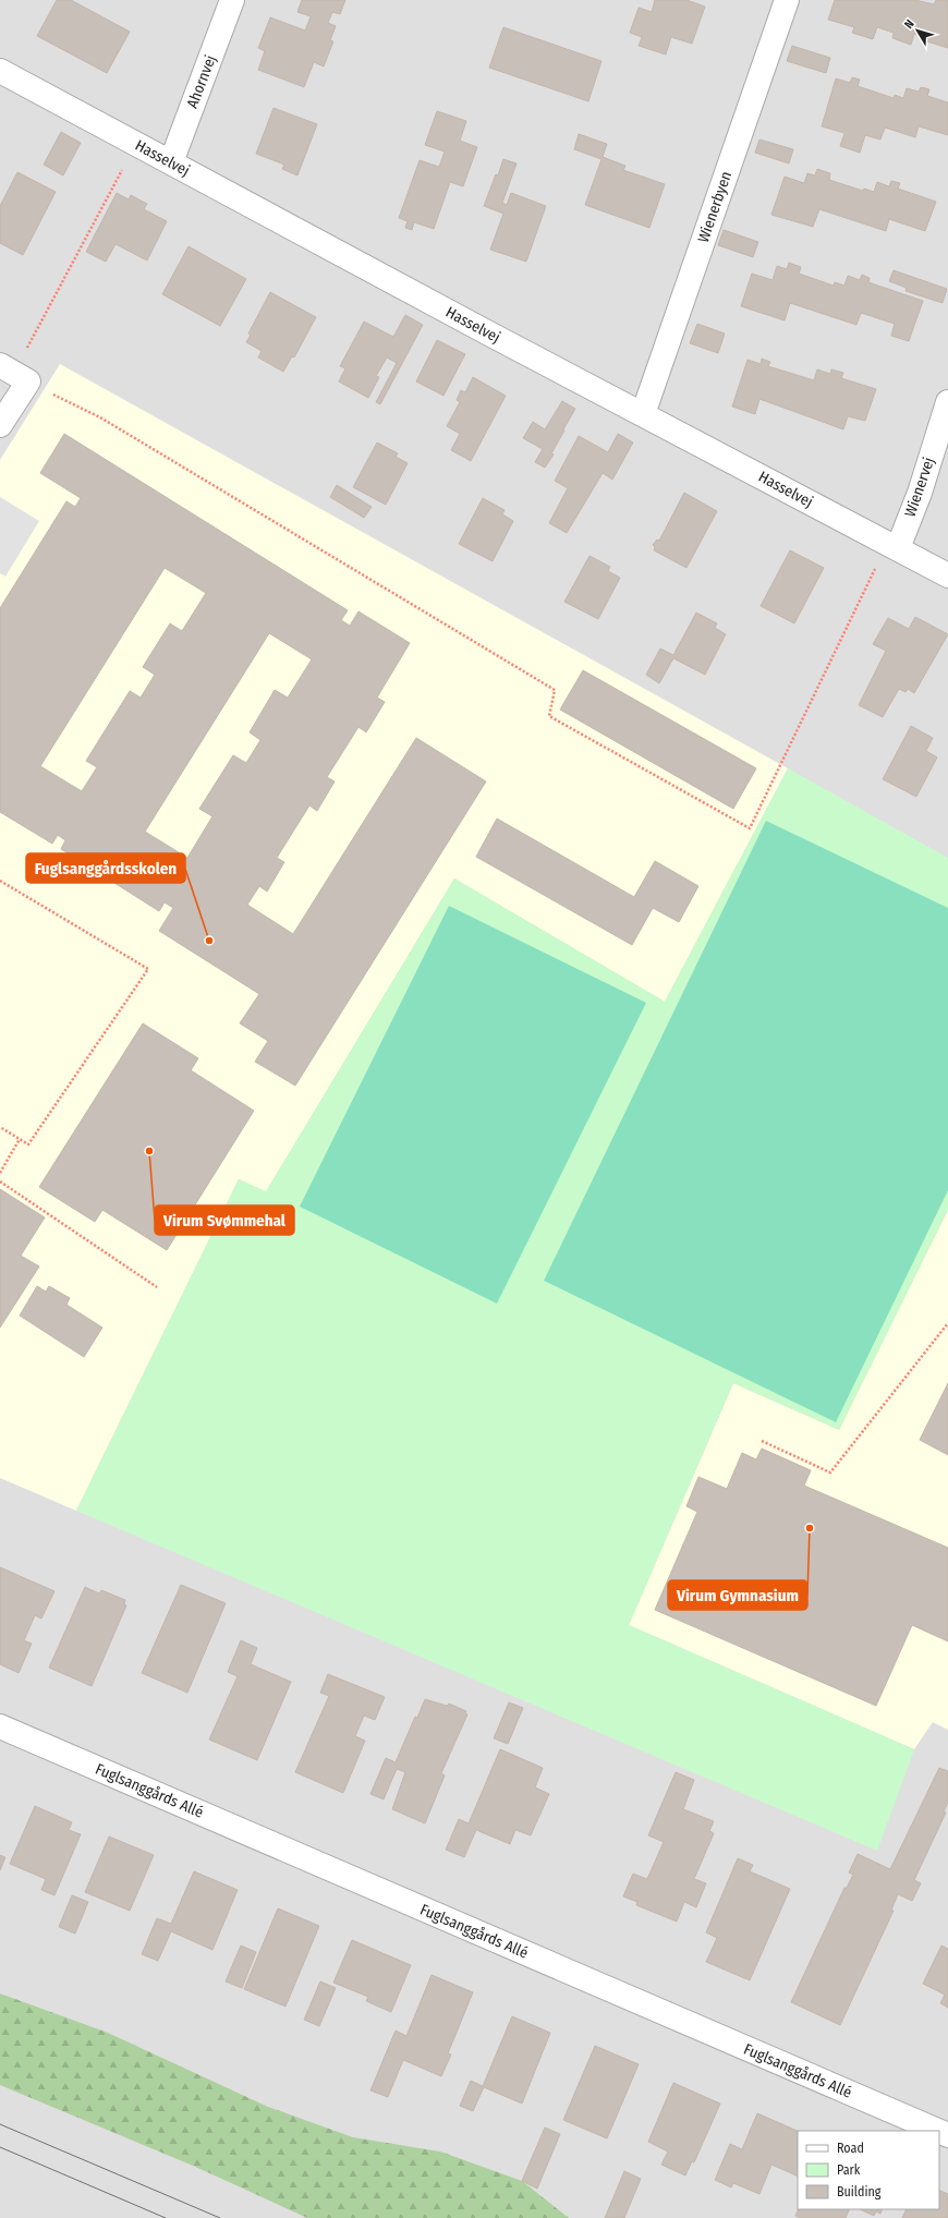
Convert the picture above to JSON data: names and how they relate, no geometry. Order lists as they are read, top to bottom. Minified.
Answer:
{"streets":{"street":["Ahornvej","Hasselvej","Wienerbyen","Wienervej","Fuglsanggårds Allé"]},"crossings":[["Ahornvej","Hasselvej"],["Hasselvej","Wienerbyen"],["Hasselvej","Wienervej"]],"places":["Fuglsanggårdsskolen","Virum Svømmehal","Virum Gymnasium"],"legend":["Road","Park","Building"],"north":"top left"}
